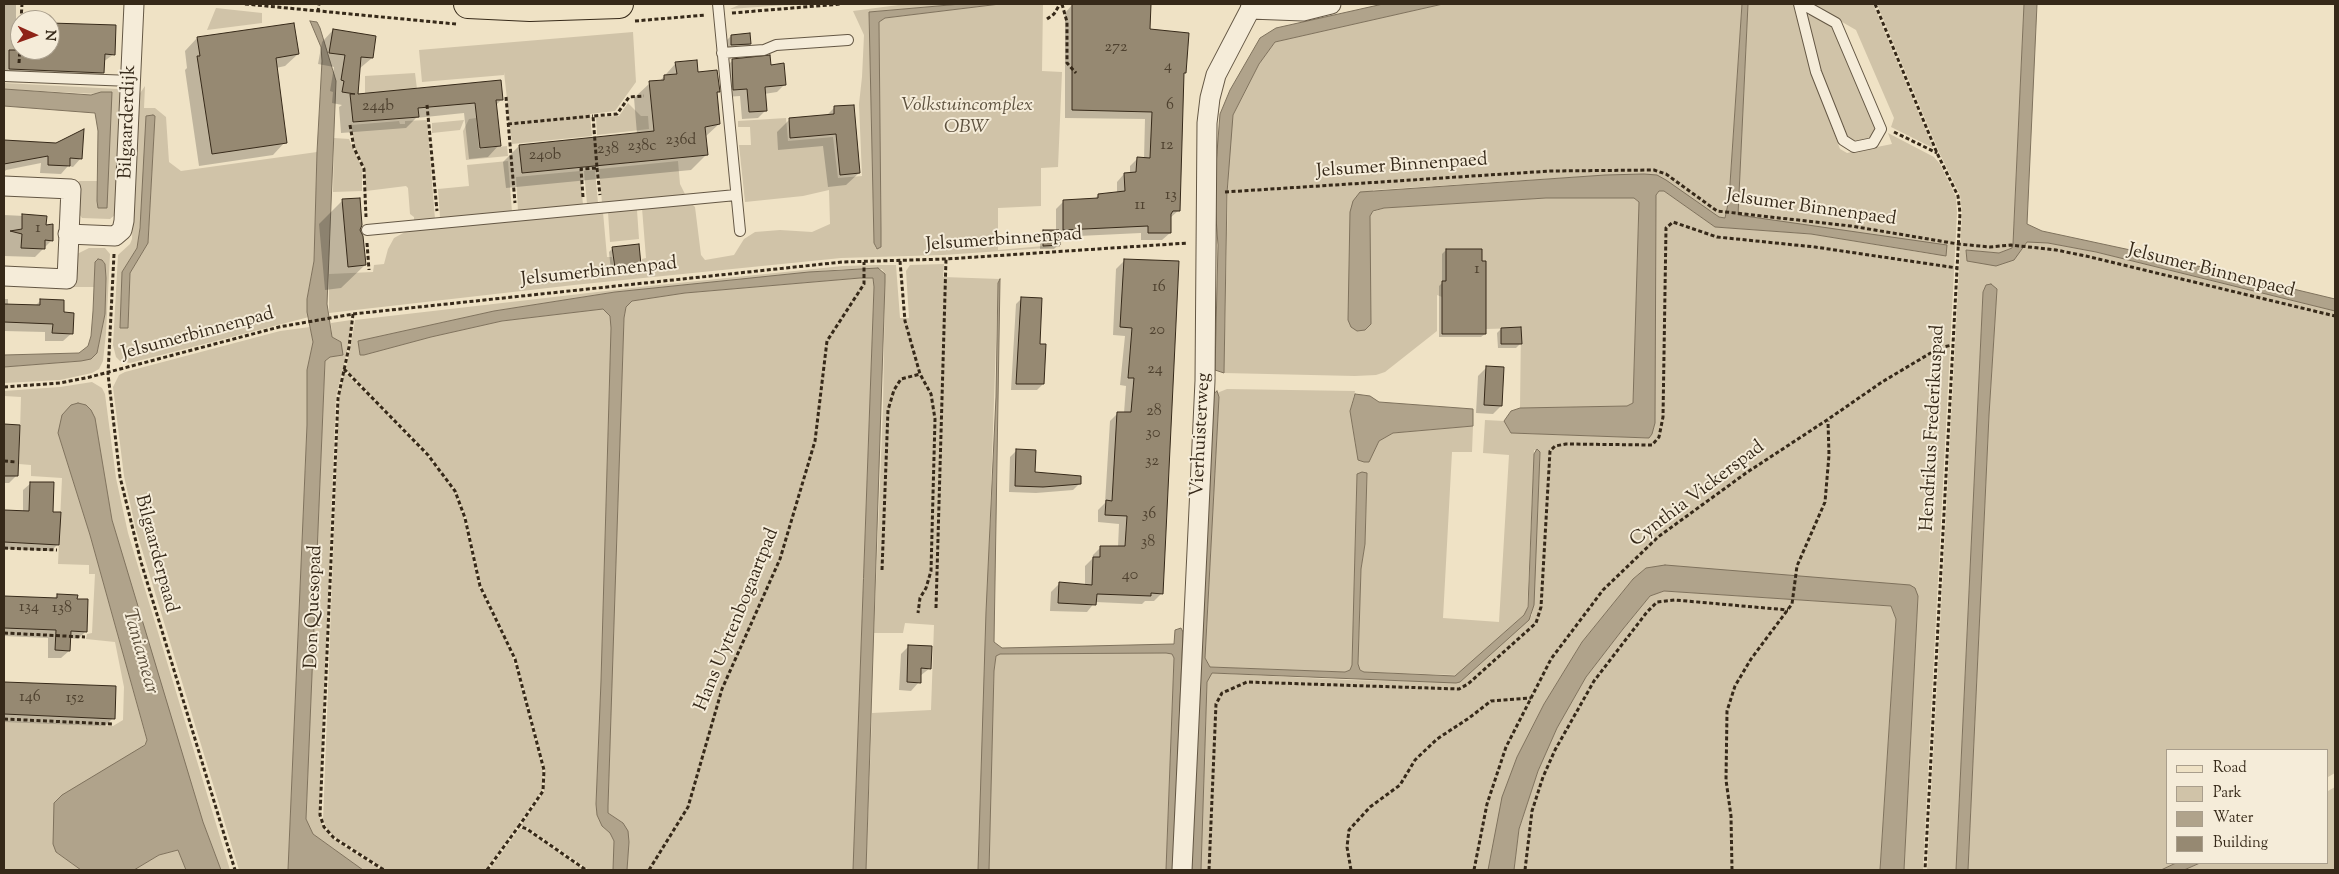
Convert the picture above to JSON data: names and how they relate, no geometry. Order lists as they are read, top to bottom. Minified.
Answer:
{"streets":{"street":["Bilgaarderdijk","Vierhuisterweg"],"path":["Jelsumer Binnenpaed","Jelsumerbinnenpad","Hendrikus Frederikuspad","Cynthia Vickerspad","Bilgaarderpaad","Don Quesopad","Hans Uyttenbogaartpad"]},"crossings":[["Bilgaarderdijk","Bilgaarderpaad"],["Jelsumer Binnenpaed","Hendrikus Frederikuspad"],["Jelsumerbinnenpad","Vierhuisterweg"],["Jelsumerbinnenpad","Bilgaarderpaad"],["Jelsumerbinnenpad","Don Quesopad"],["Jelsumerbinnenpad","Hans Uyttenbogaartpad"],["Hendrikus Frederikuspad","Cynthia Vickerspad"]],"water":["Taniamear"],"parks":["Volkstuincomplex OBW"],"house_numbers":["272","4","6","244b","236d","12","238c","238","240b","13","11","1","1","16","20","24","28","30","32","36","38","40","134","138","146","152"],"legend":["Road","Park","Water","Building"],"north":"right"}
